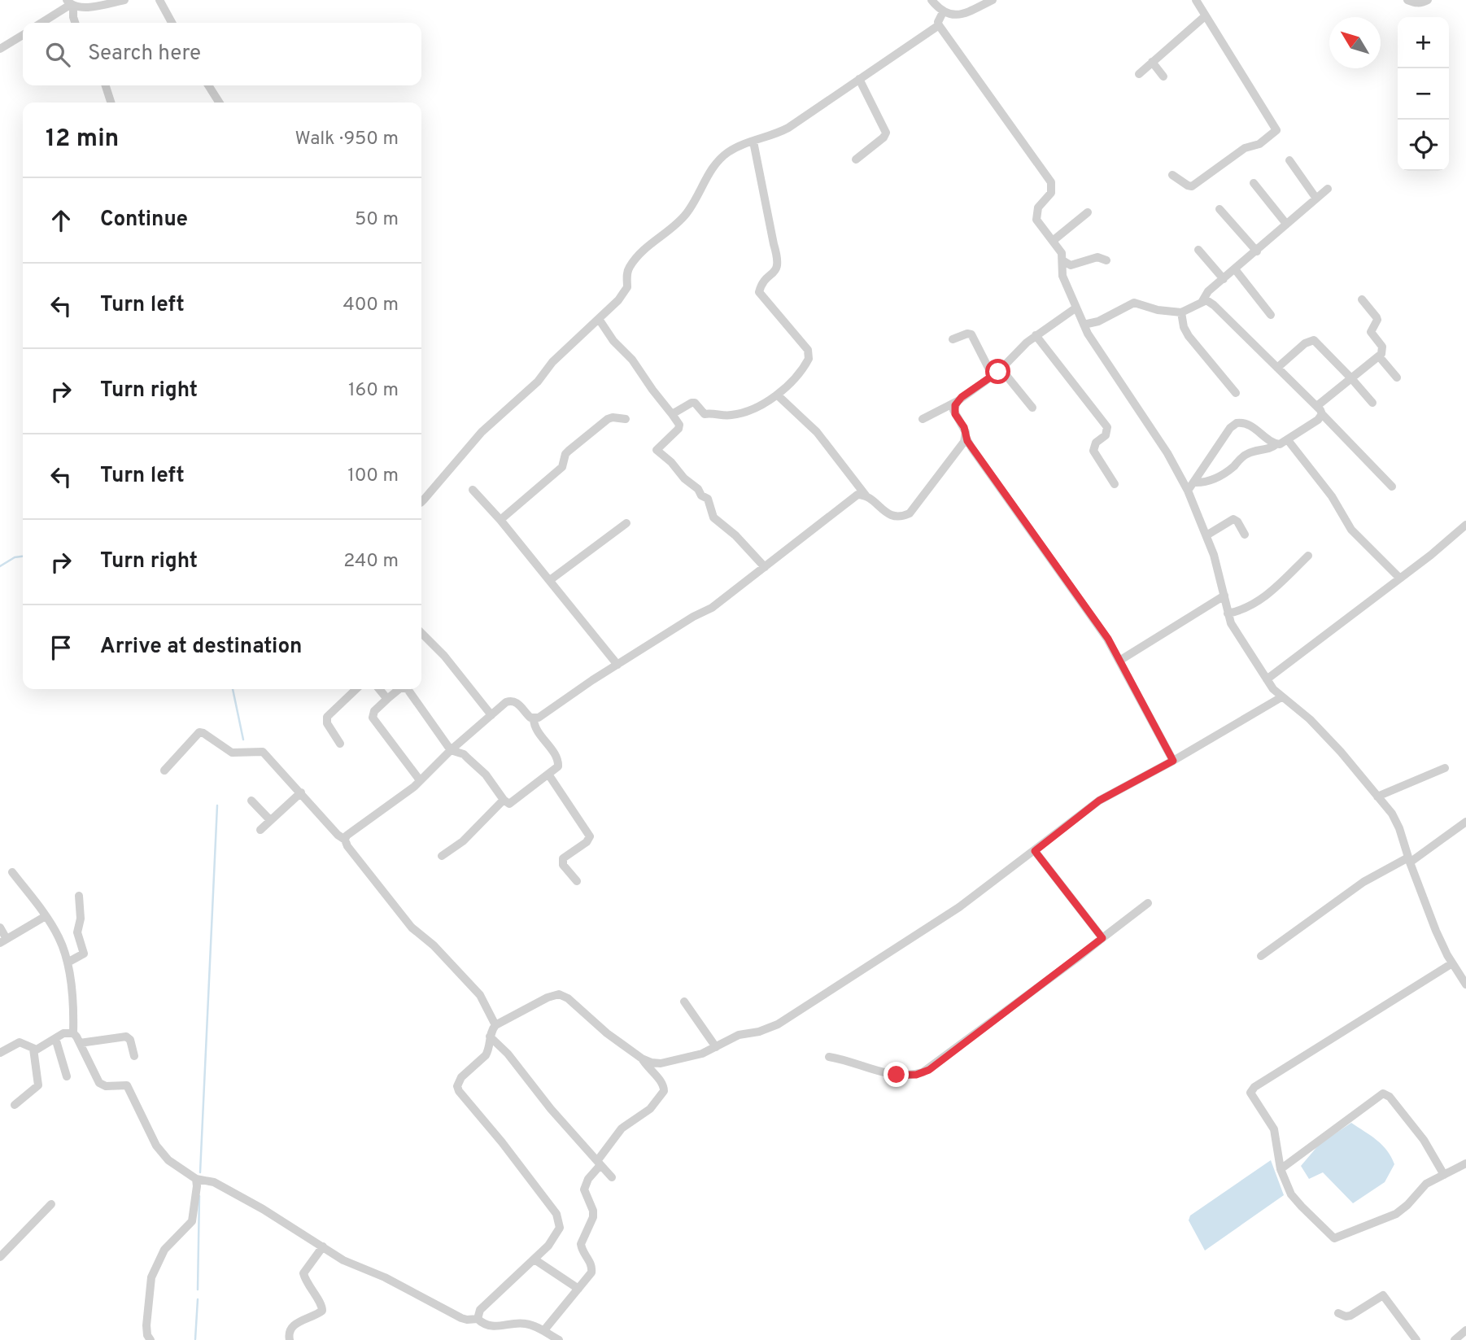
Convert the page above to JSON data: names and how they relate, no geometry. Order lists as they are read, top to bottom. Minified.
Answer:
{"north":"top left","page":{"map_buttons":["+","−"],"search":"Search here","heading":["12 min","Walk · 950 m"],"list":[["Continue","50 m"],["Turn left","400 m"],["Turn right","160 m"],["Turn left","100 m"],["Turn right","240 m"],"Arrive at destination"]}}
